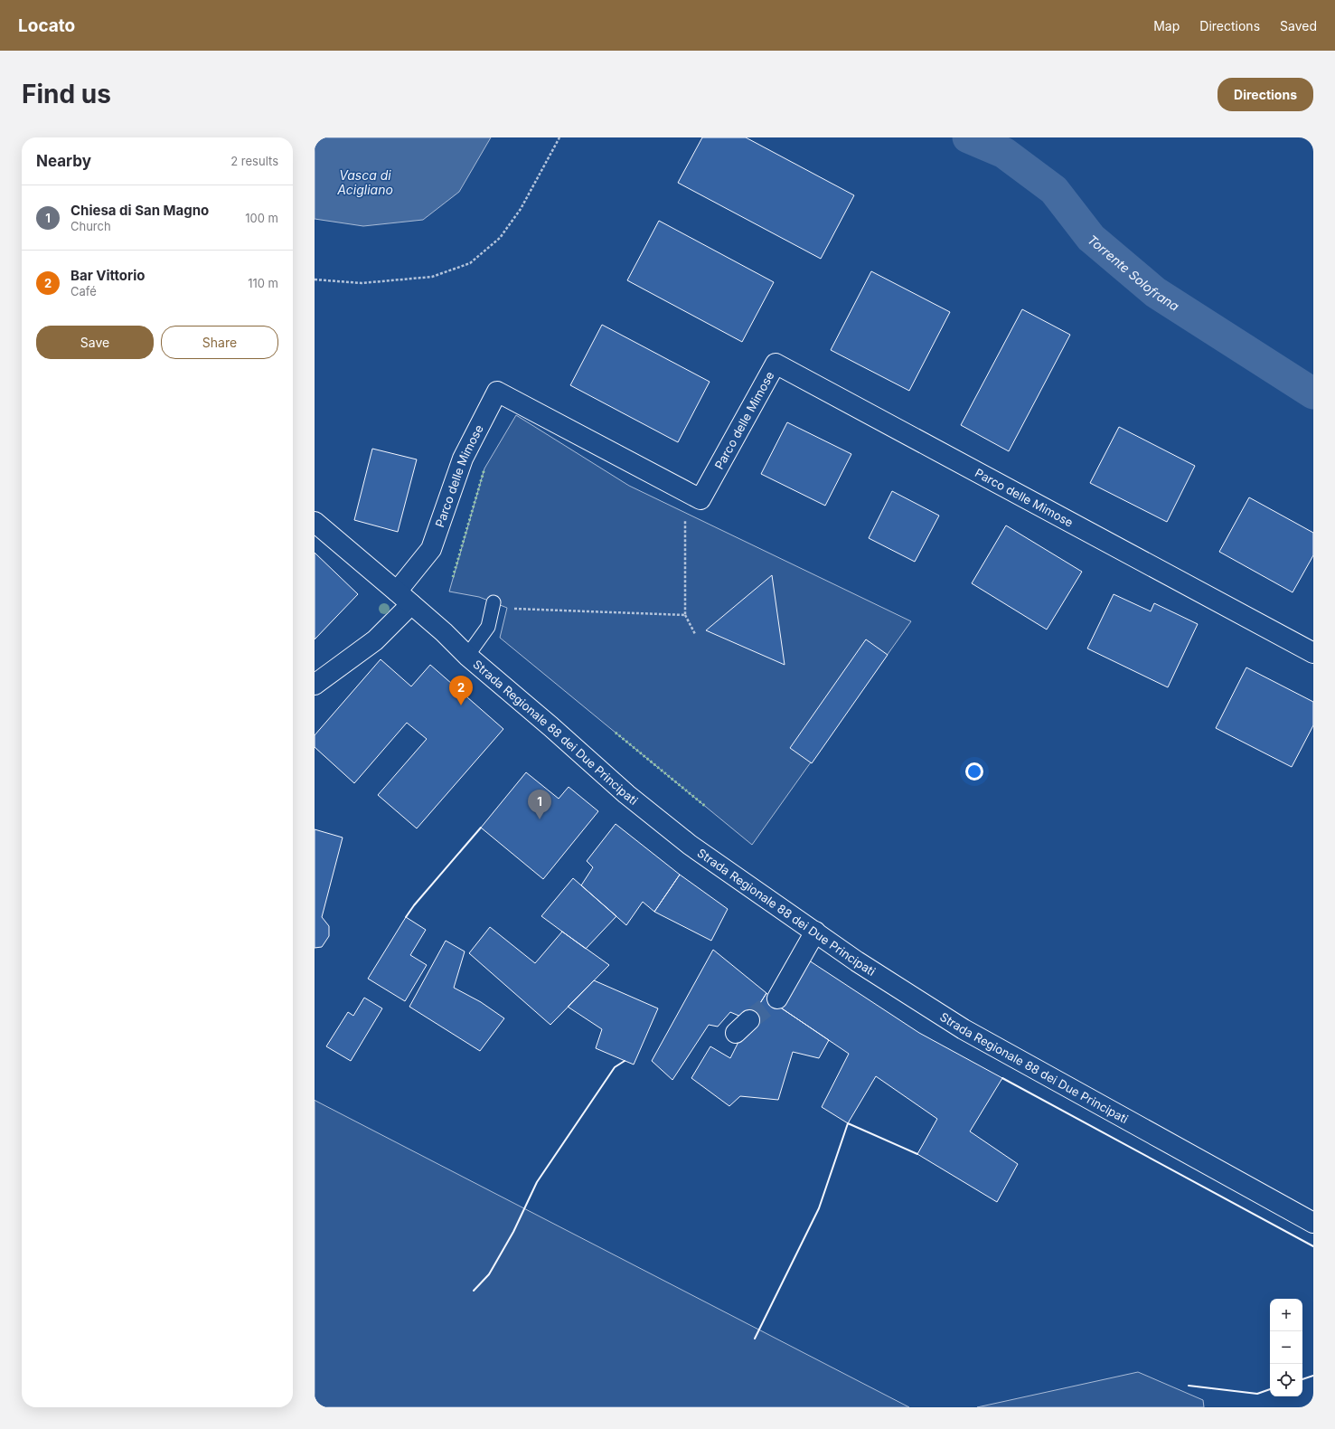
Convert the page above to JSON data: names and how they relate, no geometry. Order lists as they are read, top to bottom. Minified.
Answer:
{"streets":{"street":["Parco delle Mimose","Strada Regionale 88 dei Due Principati"]},"crossings":[["Parco delle Mimose","Strada Regionale 88 dei Due Principati"]],"water":["Vasca di Acigliano","Torrente Solofrana"],"page":{"header":"Locato","nav":["Map","Directions","Saved"],"buttons":["Directions",["Save","Share"]],"title":"Find us","heading":["Nearby","2 results"],"list":[{"mark":"1","name":"Chiesa di San Magno","note":"Church","value":"100 m"},{"mark":"2","name":"Bar Vittorio","note":"Café","value":"110 m"}],"pins":["2","1"],"map_buttons":["+","−"]}}
